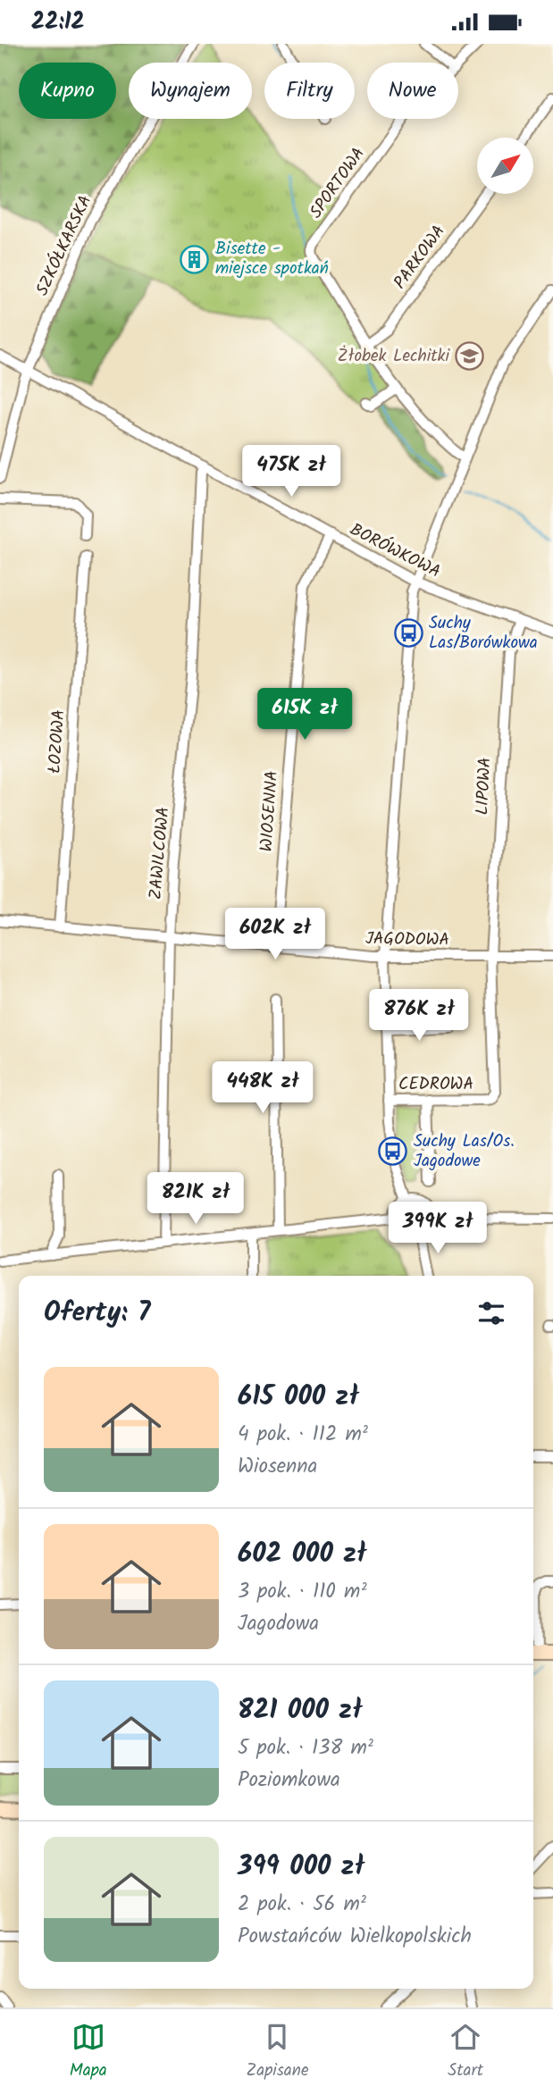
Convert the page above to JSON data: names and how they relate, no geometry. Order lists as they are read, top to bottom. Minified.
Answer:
{"streets":{"street":["SPORTOWA","SZKÓŁKARSKA","PARKOWA","BORÓWKOWA","ŁOZOWA","LIPOWA","WIOSENNA","ZAWILCOWA","JAGODOWA","CEDROWA"]},"crossings":[["SPORTOWA","PARKOWA"],["SZKÓŁKARSKA","BORÓWKOWA"],["BORÓWKOWA","LIPOWA"],["BORÓWKOWA","WIOSENNA"],["BORÓWKOWA","ZAWILCOWA"],["ŁOZOWA","JAGODOWA"],["LIPOWA","JAGODOWA"],["LIPOWA","CEDROWA"],["WIOSENNA","JAGODOWA"],["ZAWILCOWA","JAGODOWA"],["JAGODOWA","CEDROWA"]],"places":{"building":["Bisette - miejsce spotkań"],"school or university":["Żłobek Lechitki"],"bus stop":["Suchy Las/Borówkowa","Suchy Las/Os. Jagodowe"]},"north":"top right","page":{"status":"22:12","chip":["Kupno","Wynajem","Filtry","Nowe"],"price":["475K zł","615K zł","602K zł","876K zł","448K zł","821K zł","399K zł"],"heading":"Oferty: 7","list":[{"name":"615 000 zł","note":"4 pok. · 112 m² · Wiosenna"},{"name":"602 000 zł","note":"3 pok. · 110 m² · Jagodowa"},{"name":"821 000 zł","note":"5 pok. · 138 m² · Poziomkowa"},{"name":"399 000 zł","note":"2 pok. · 56 m² · Powstańców Wielkopolskich"}],"tabs":["Mapa","Zapisane","Start"]}}
